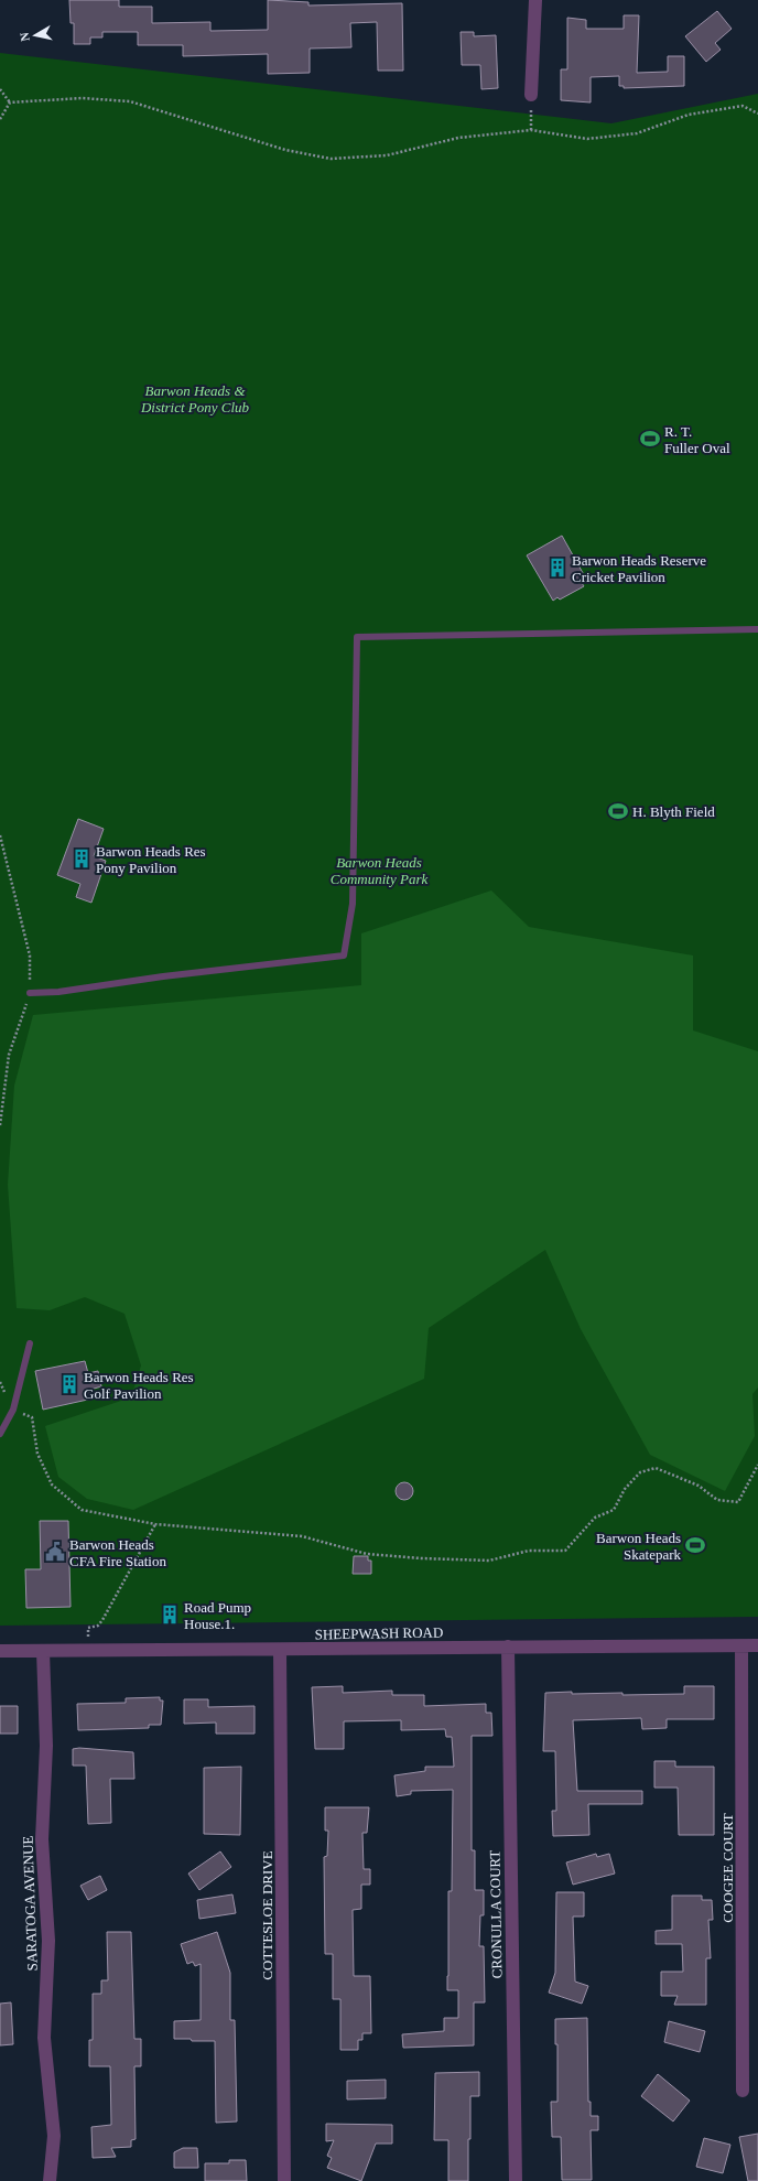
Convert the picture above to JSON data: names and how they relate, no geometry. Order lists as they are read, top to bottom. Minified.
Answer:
{"streets":{"street":["SHEEPWASH ROAD","COOGEE COURT","SARATOGA AVENUE","CRONULLA COURT","COTTESLOE DRIVE"]},"crossings":[["SHEEPWASH ROAD","COOGEE COURT"],["SHEEPWASH ROAD","SARATOGA AVENUE"],["SHEEPWASH ROAD","CRONULLA COURT"],["SHEEPWASH ROAD","COTTESLOE DRIVE"]],"parks":["Barwon Heads & District Pony Club","Barwon Heads Community Park"],"places":{"sports":["R. T. Fuller Oval","H. Blyth Field","Barwon Heads Skatepark"],"building":["Barwon Heads Reserve Cricket Pavilion","Barwon Heads Res Pony Pavilion","Barwon Heads Res Golf Pavilion","Road Pump House.1."],"public building":["Barwon Heads CFA Fire Station"]},"north":"left"}
